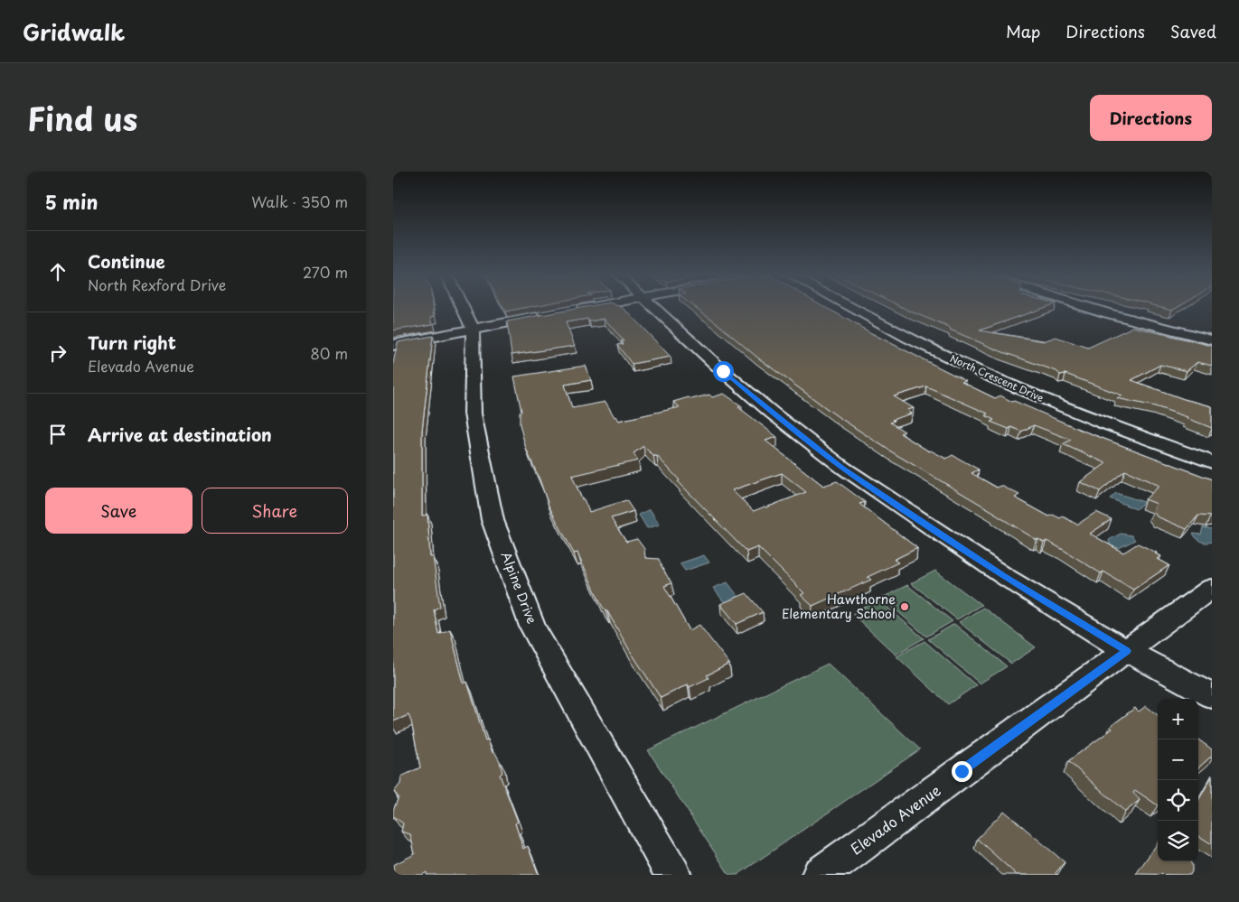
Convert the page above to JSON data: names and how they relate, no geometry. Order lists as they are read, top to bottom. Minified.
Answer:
{"streets":{"street":["North Crescent Drive","Alpine Drive","Elevado Avenue"]},"places":["Hawthorne Elementary School"],"page":{"header":"Gridwalk","nav":["Map","Directions","Saved"],"title":"Find us","buttons":["Directions",["Save","Share"]],"heading":["5 min","Walk · 350 m"],"list":[["Continue","North Rexford Drive","270 m"],["Turn right","Elevado Avenue","80 m"],"Arrive at destination"],"map_buttons":["+","−"]}}
